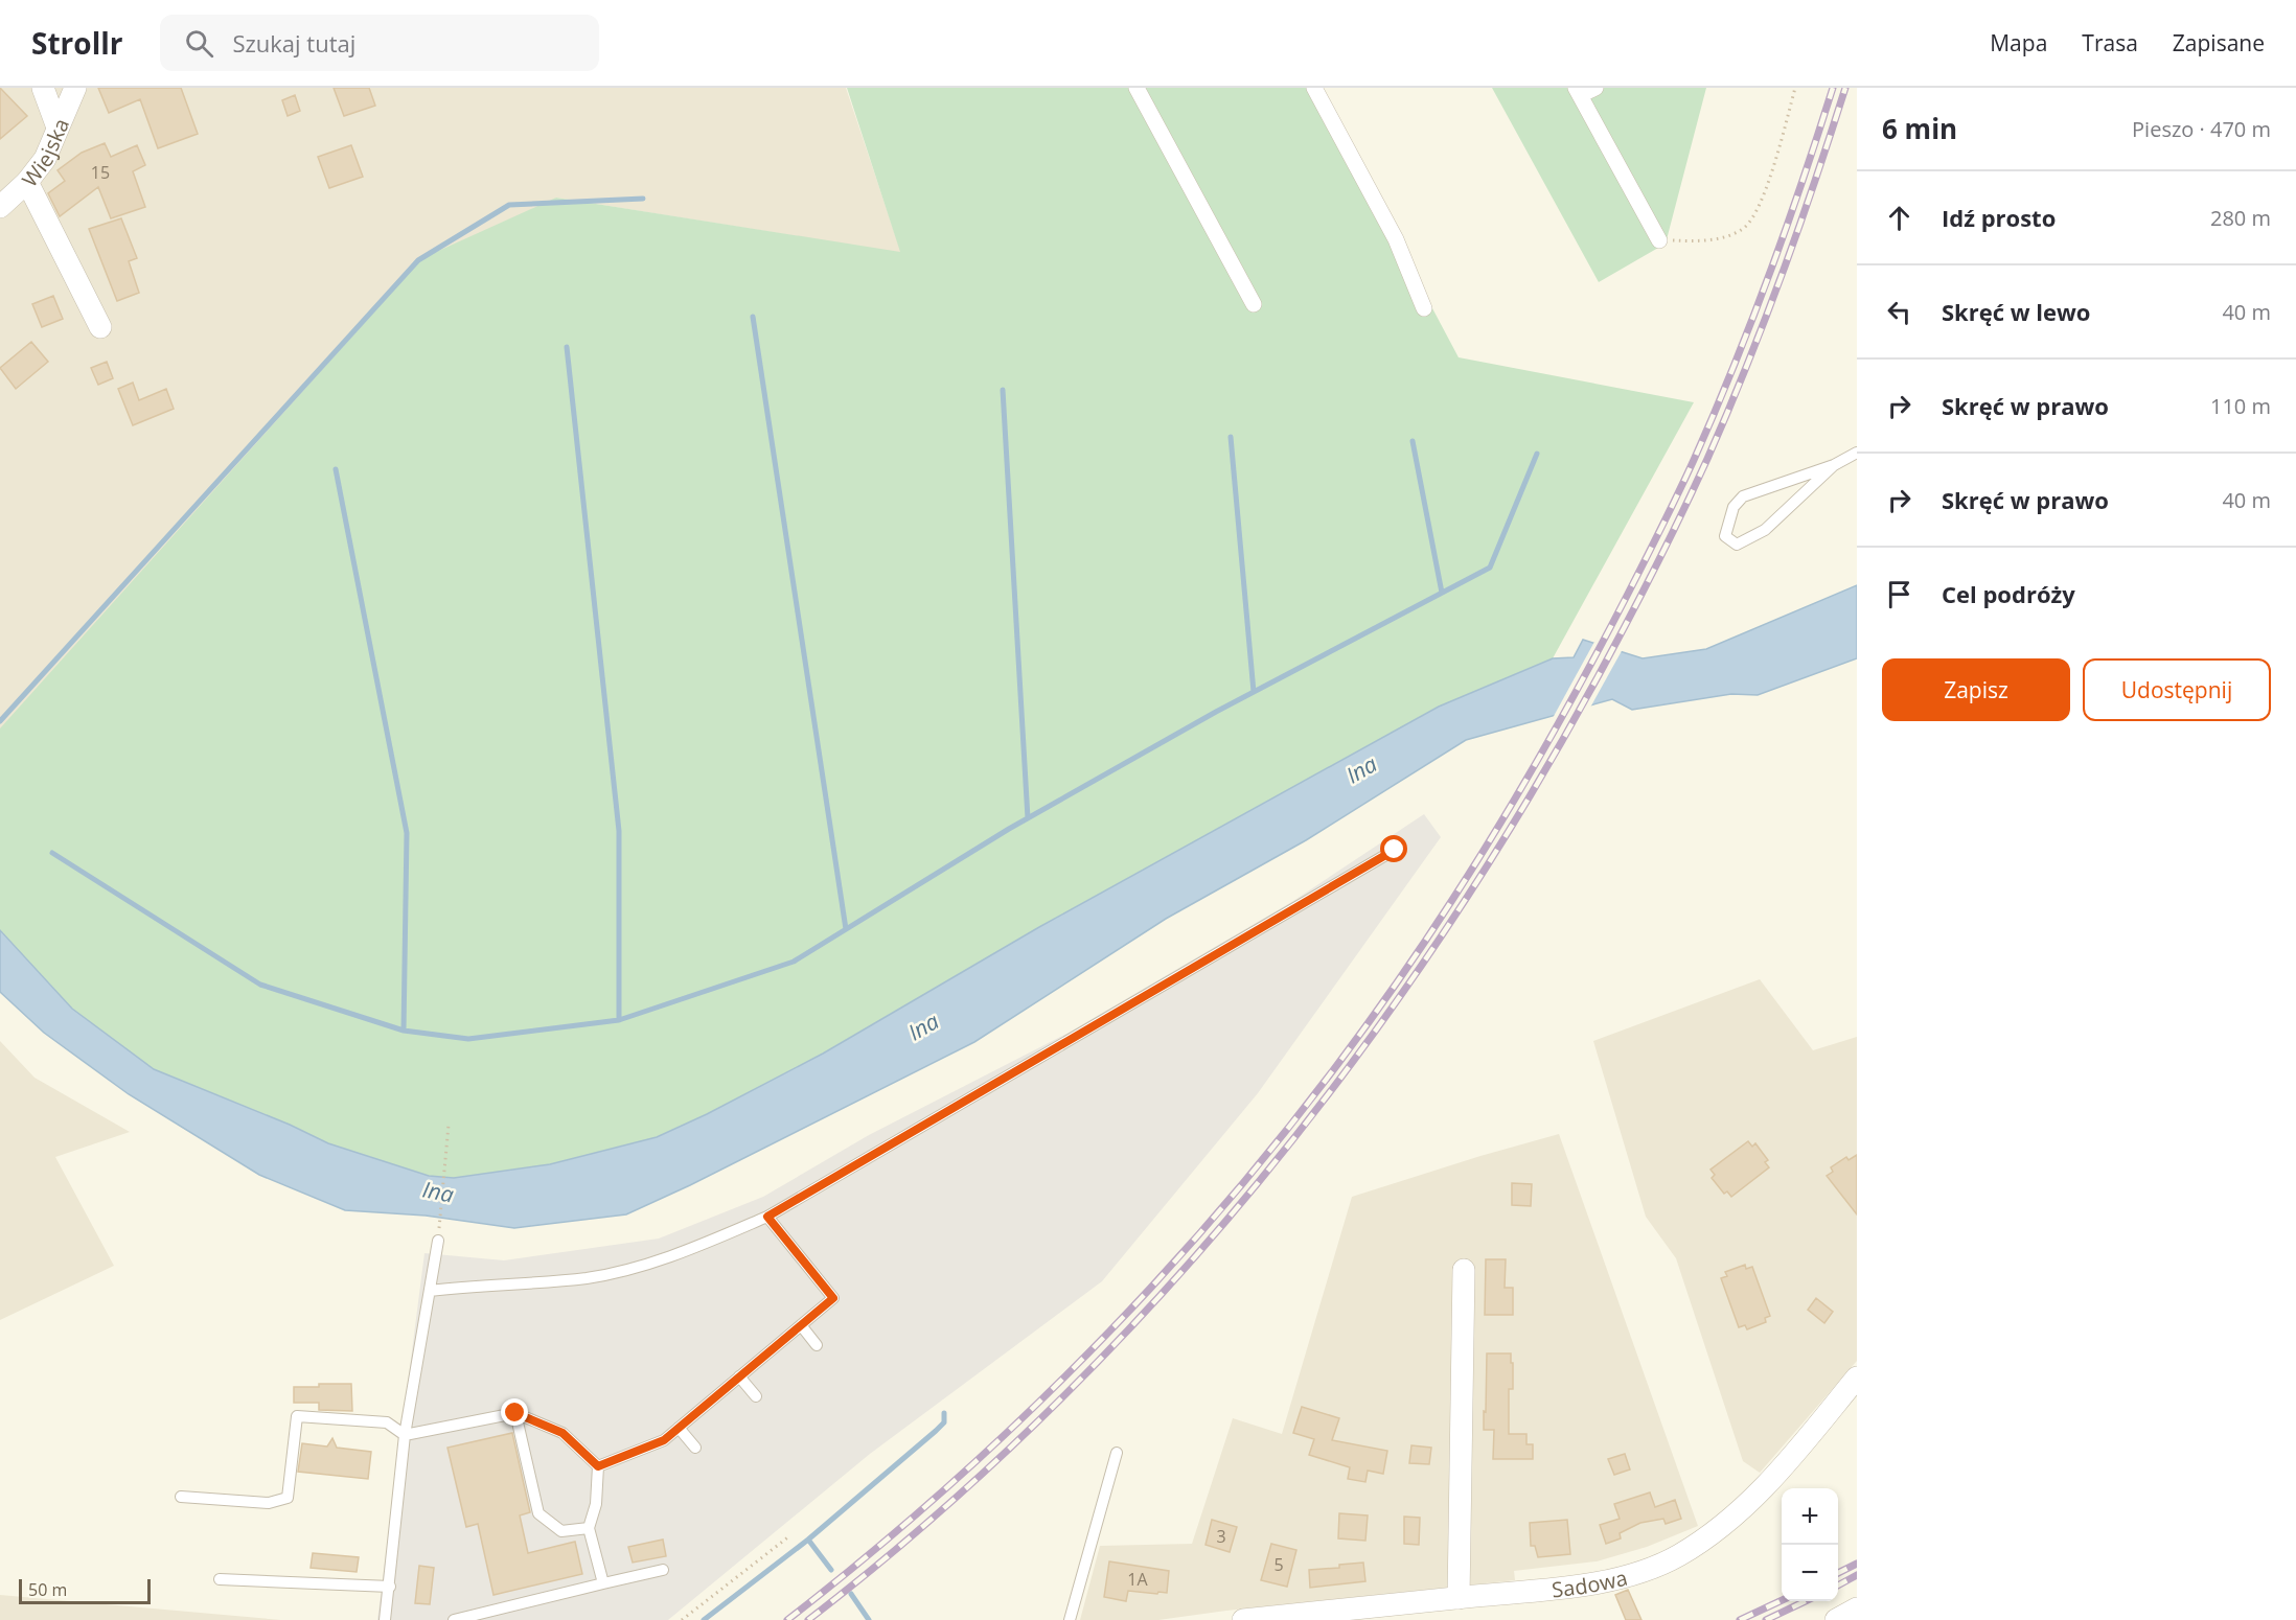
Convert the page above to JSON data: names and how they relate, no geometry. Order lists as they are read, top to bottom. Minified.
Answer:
{"streets":{"street":["Wiejska","Sadowa"]},"water":["Ina"],"house_numbers":["15","3","5","1A"],"scale_bar":"50 m","page":{"header":"Strollr","search":"Szukaj tutaj","nav":["Mapa","Trasa","Zapisane"],"heading":["6 min","Pieszo · 470 m"],"list":[["Idź prosto","280 m"],["Skręć w lewo","40 m"],["Skręć w prawo","110 m"],["Skręć w prawo","40 m"],"Cel podróży"],"buttons":["Zapisz","Udostępnij"],"map_buttons":["+","−"],"scale":"50 m"}}
